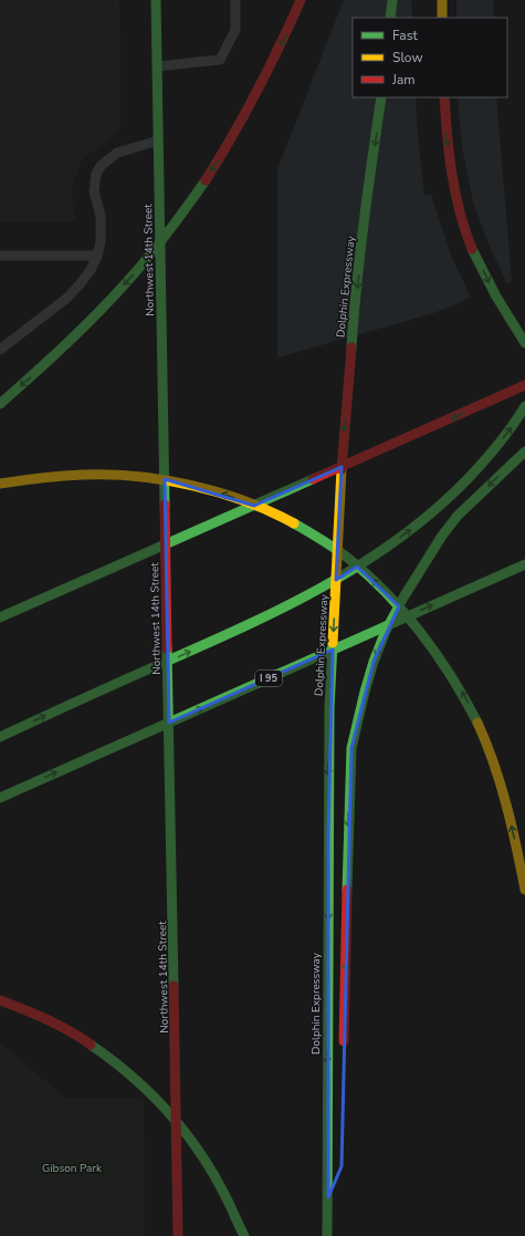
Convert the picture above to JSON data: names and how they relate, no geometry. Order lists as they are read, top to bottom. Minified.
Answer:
{"streets":{"main road":["Northwest 14th Street","Dolphin Expressway","I 95"]},"parks":["Gibson Park"],"legend":["Fast","Slow","Jam"]}
